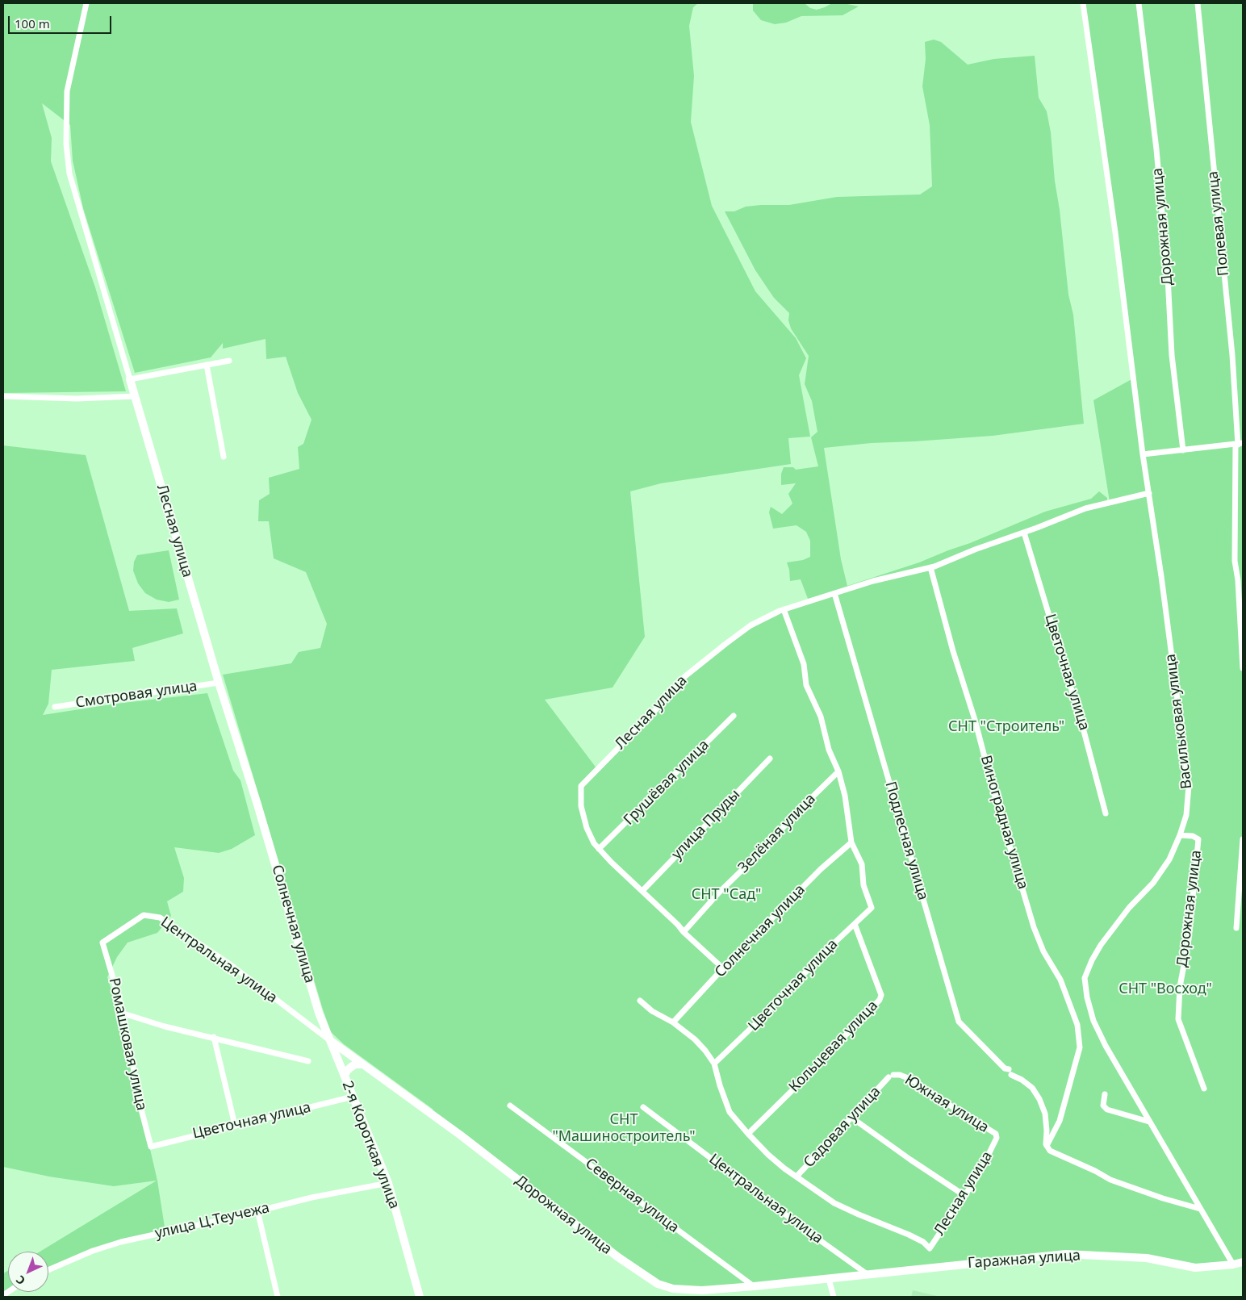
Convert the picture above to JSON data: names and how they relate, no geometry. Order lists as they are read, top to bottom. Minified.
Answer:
{"streets":{"street":["Полевая улица","Дорожная улица","Лесная улица","Цветочная улица","Смотровая улица","Васильковая улица","Грушёвая улица","Виноградная улица","улица Пруды","Зелёная улица","Подлесная улица","Солнечная улица","Центральная улица","Ромашковая улица","Кольцевая улица","Южная улица","Садовая улица","2-я Короткая улица","Северная улица","улица Ц.Теучежа","Гаражная улица"]},"crossings":[["Дорожная улица","Васильковая улица"],["Дорожная улица","Солнечная улица"],["Дорожная улица","Центральная улица"],["Дорожная улица","2-я Короткая улица"],["Дорожная улица","Северная улица"],["Дорожная улица","Гаражная улица"],["Лесная улица","Смотровая улица"],["Лесная улица","Грушёвая улица"],["Лесная улица","Солнечная улица"],["Лесная улица","Южная улица"],["Лесная улица","Садовая улица"],["Цветочная улица","Солнечная улица"],["Цветочная улица","Ромашковая улица"],["Цветочная улица","Кольцевая улица"],["Цветочная улица","2-я Короткая улица"],["Виноградная улица","Подлесная улица"],["Солнечная улица","Центральная улица"],["Солнечная улица","2-я Короткая улица"],["Центральная улица","Ромашковая улица"],["Центральная улица","2-я Короткая улица"],["Центральная улица","Гаражная улица"],["Южная улица","Садовая улица"],["2-я Короткая улица","улица Ц.Теучежа"]],"parks":["СНТ \"Строитель\"","СНТ \"Сад\"","СНТ \"Восход\"","СНТ \"Машиностроитель\""],"scale_bar":"100 m","north":"bottom left"}
